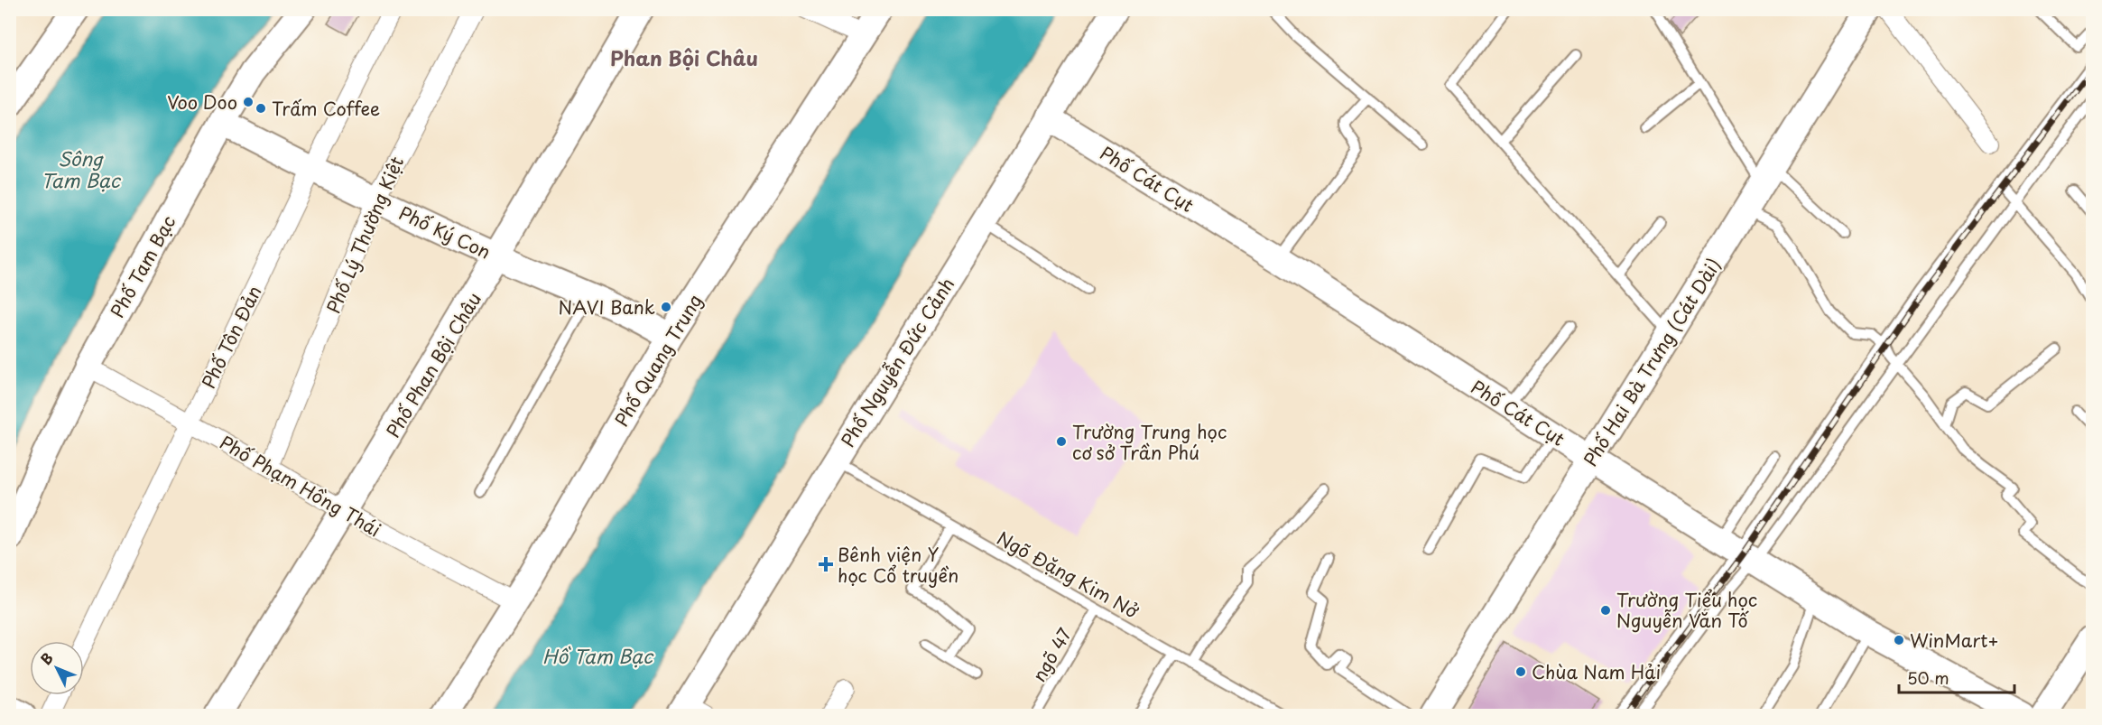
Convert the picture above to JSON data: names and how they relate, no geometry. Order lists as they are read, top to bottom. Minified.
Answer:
{"streets":{"street":["Phố Cát Cụt","Phố Ký Con","Phố Lý Thường Kiệt","Phố Tam Bạc","Phố Tôn Đản","Phố Quang Trung","Phố Nguyễn Đức Cảnh","Phố Hai Bà Trưng (Cát Dài)","Phố Phan Bội Châu","Phố Phạm Hồng Thái"],"lane":["Ngõ Đặng Kim Nở","ngõ 47"]},"crossings":[["Phố Cát Cụt","Phố Nguyễn Đức Cảnh"],["Phố Cát Cụt","Phố Hai Bà Trưng (Cát Dài)"],["Phố Ký Con","Phố Lý Thường Kiệt"],["Phố Ký Con","Phố Tam Bạc"],["Phố Ký Con","Phố Tôn Đản"],["Phố Ký Con","Phố Quang Trung"],["Phố Ký Con","Phố Phan Bội Châu"],["Phố Lý Thường Kiệt","Phố Phạm Hồng Thái"],["Phố Tam Bạc","Phố Phạm Hồng Thái"],["Phố Tôn Đản","Phố Phạm Hồng Thái"],["Phố Quang Trung","Phố Phạm Hồng Thái"],["Phố Nguyễn Đức Cảnh","Ngõ Đặng Kim Nở"],["Phố Phan Bội Châu","Phố Phạm Hồng Thái"],["Ngõ Đặng Kim Nở","ngõ 47"]],"districts":["Phan Bội Châu"],"water":["Sông Tam Bạc","Hồ Tam Bạc"],"places":{"other":["Voo Doo","Trấm Coffee","NAVI Bank","Trường Trung học cơ sở Trần Phú","Trường Tiểu học Nguyễn Văn Tố","WinMart+","Chùa Nam Hải"],"health":["Bênh viện Y học Cổ truyền"]},"scale_bar":"50 m","north":"top left"}
